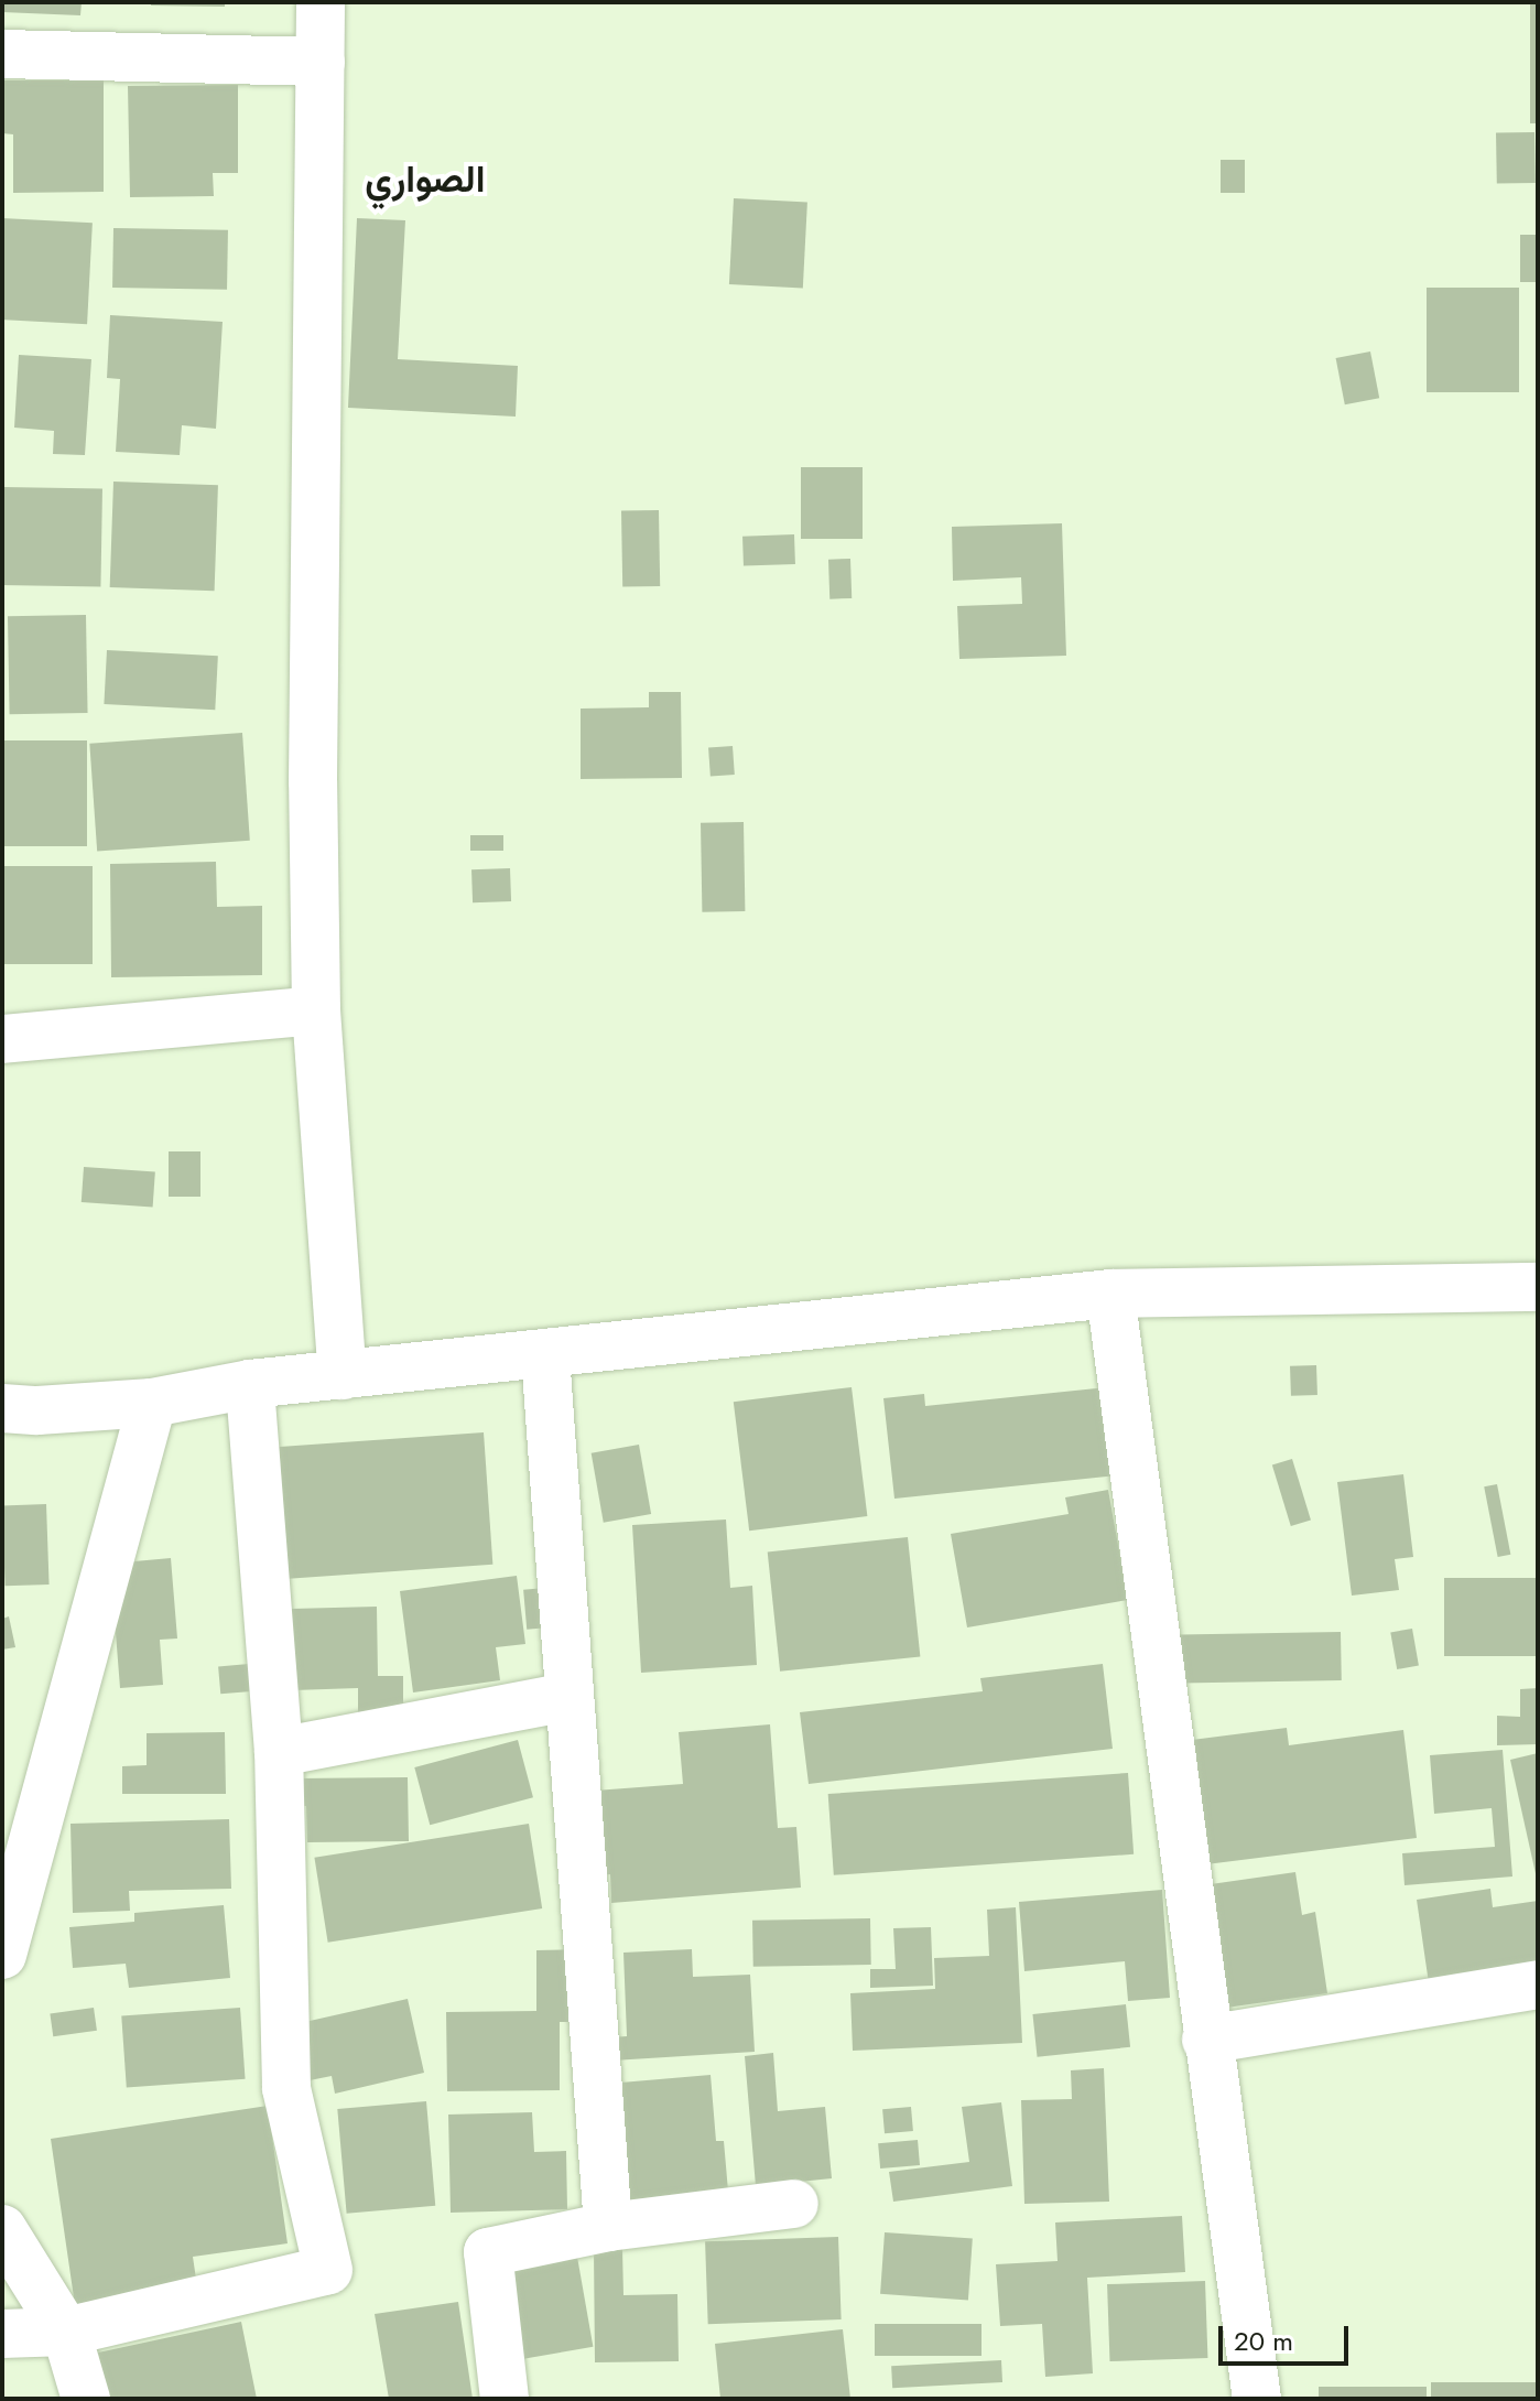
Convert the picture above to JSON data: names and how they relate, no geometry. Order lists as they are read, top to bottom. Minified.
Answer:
{"districts":["الصواري"],"scale_bar":"20 m"}
